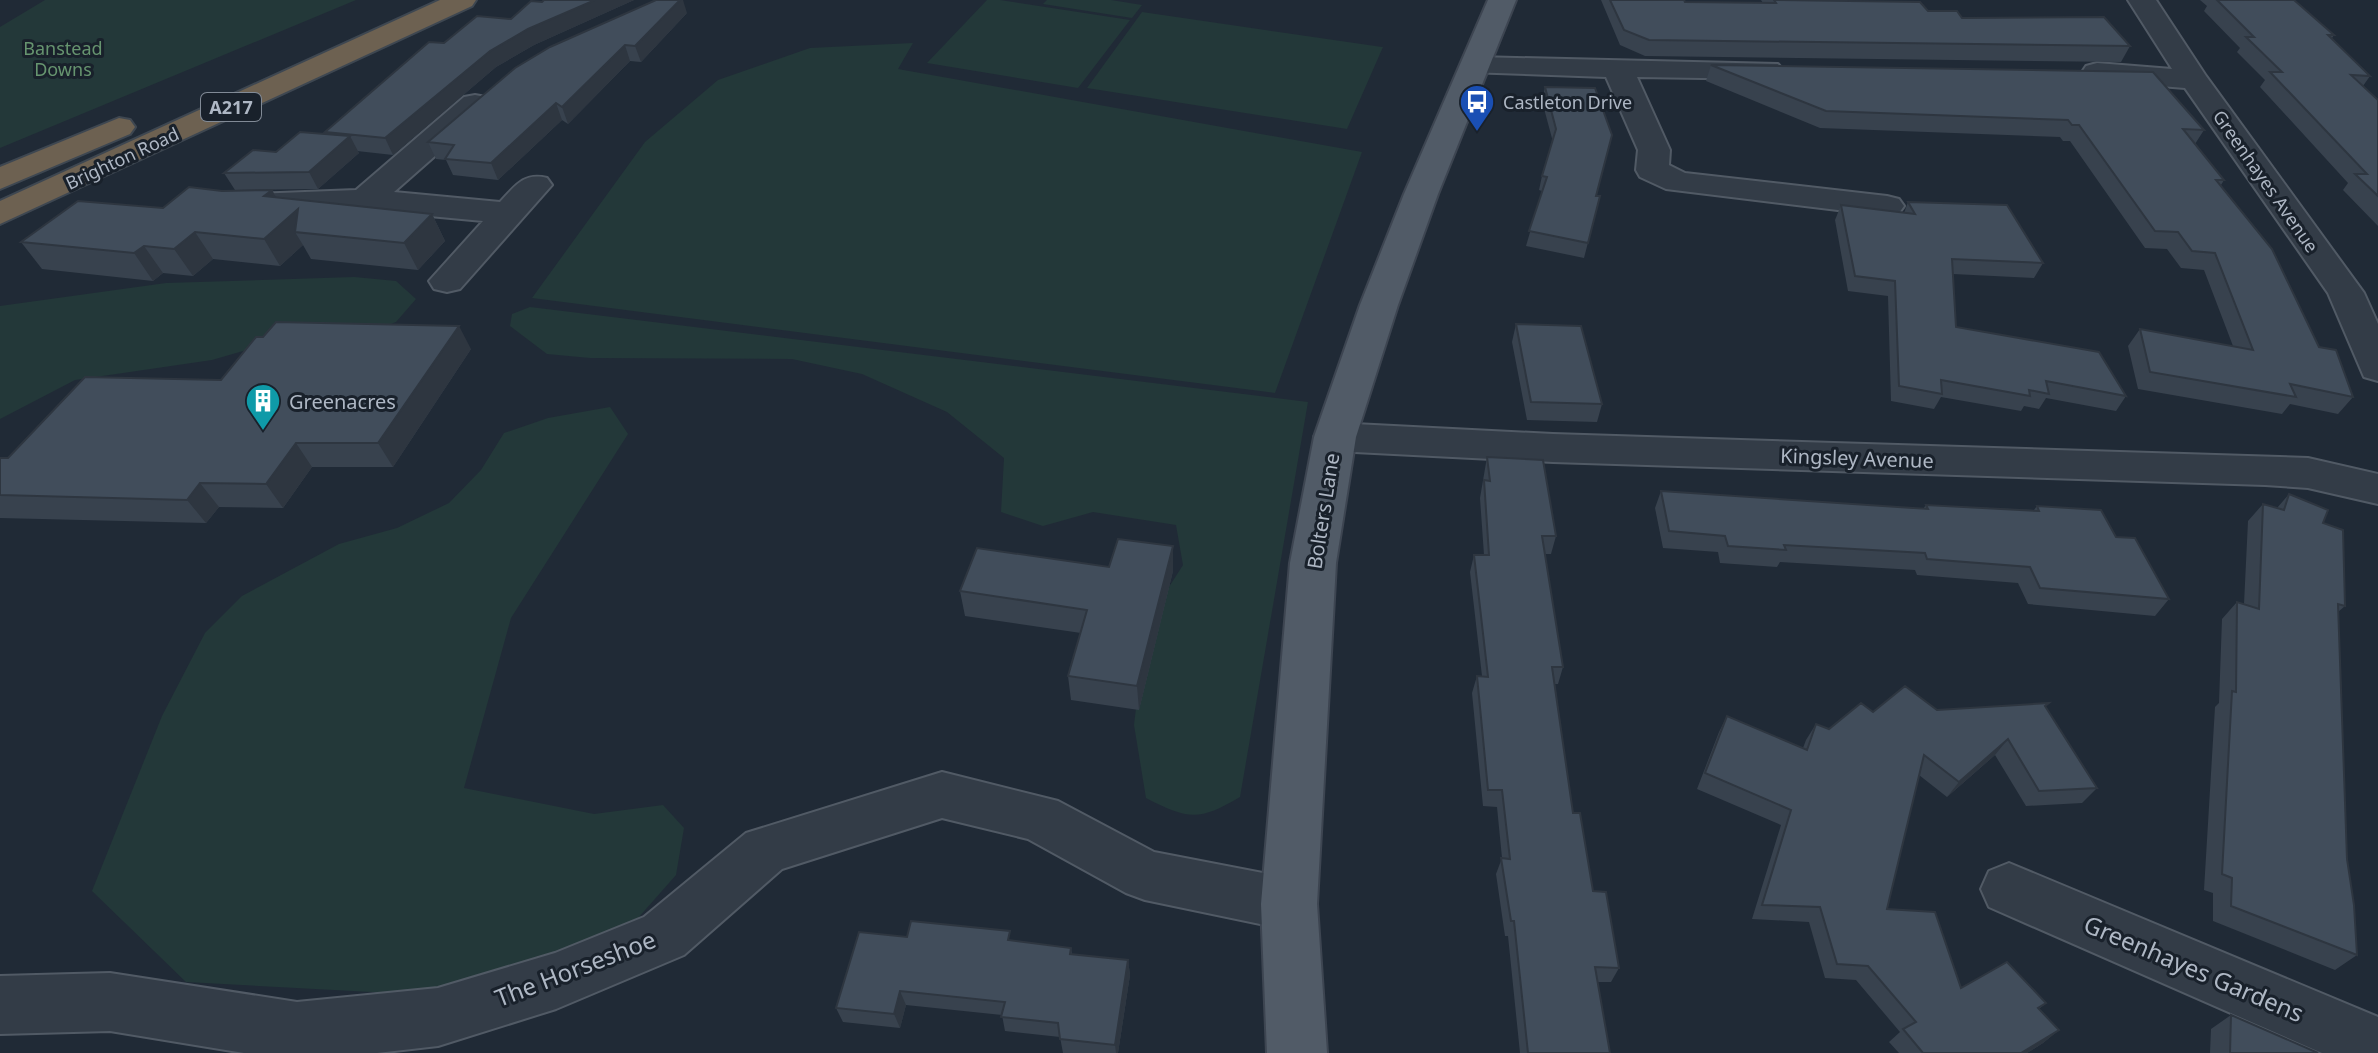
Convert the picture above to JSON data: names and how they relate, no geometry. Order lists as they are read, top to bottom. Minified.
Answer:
{"streets":{"highway":["A217","Brighton Road"],"main road":["Bolters Lane"],"street":["Greenhayes Avenue","Kingsley Avenue","The Horseshoe","Greenhayes Gardens"]},"crossings":[["Kingsley Avenue","Bolters Lane"],["Bolters Lane","The Horseshoe"]],"parks":["Banstead Downs"],"places":{"bus stop":["Castleton Drive"],"building":["Greenacres"]}}
